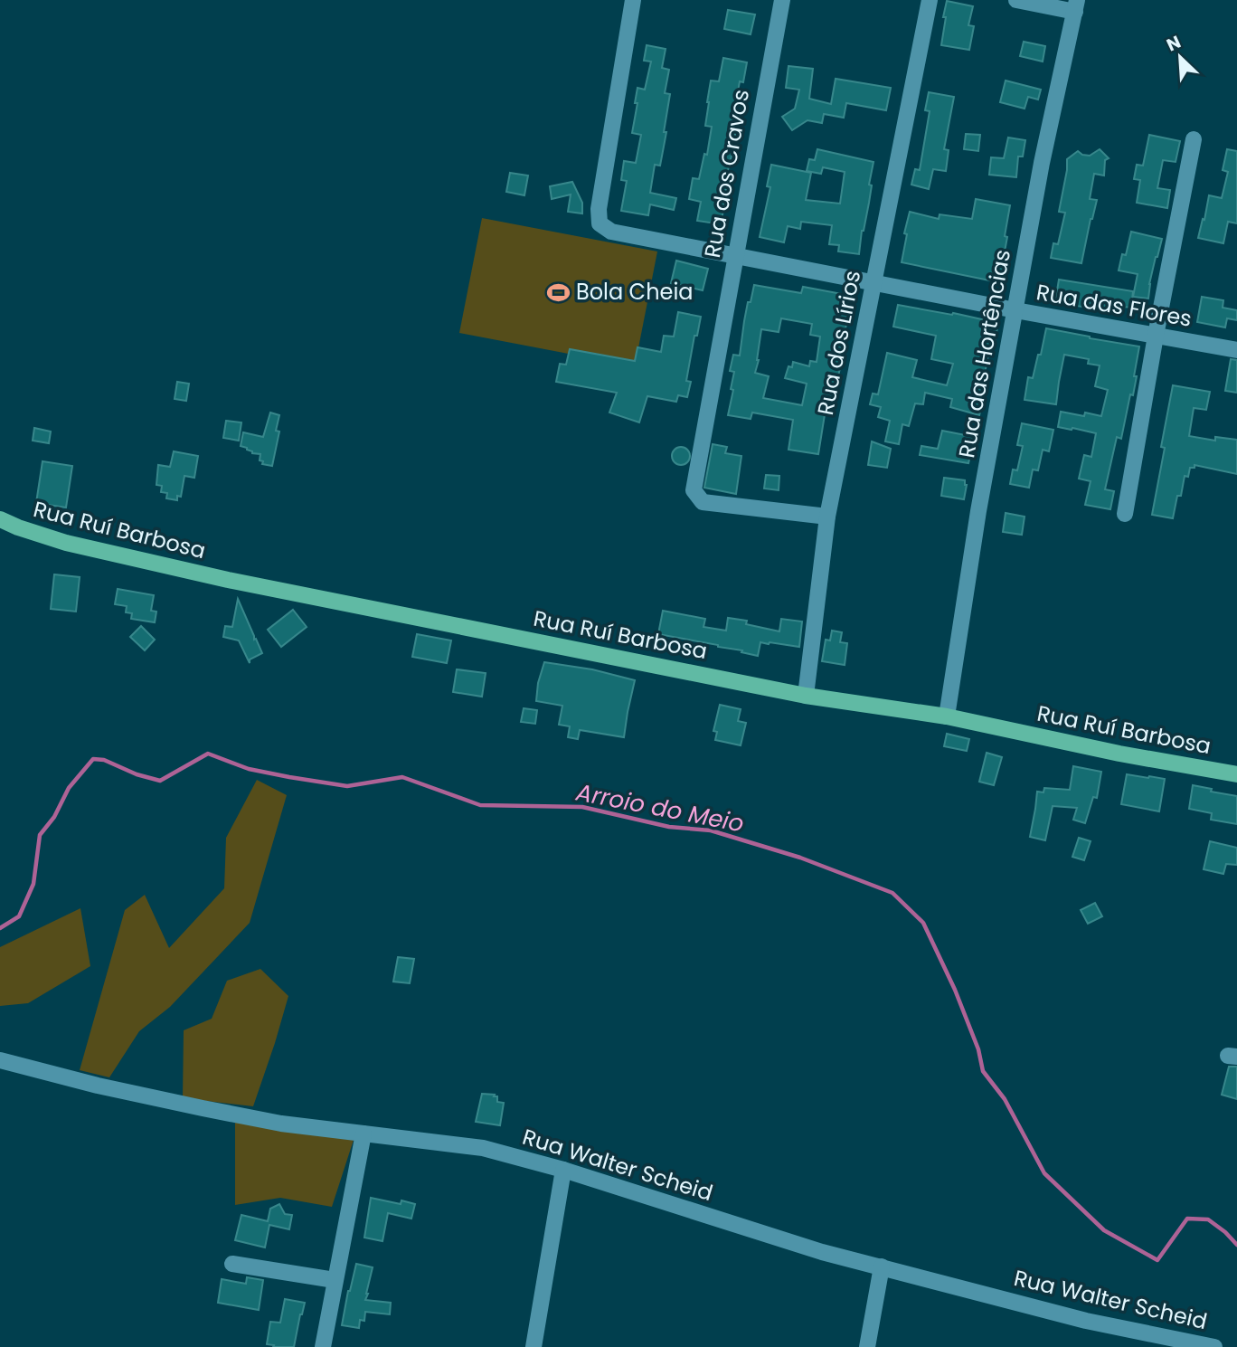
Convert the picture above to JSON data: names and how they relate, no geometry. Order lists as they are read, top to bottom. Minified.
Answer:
{"streets":{"main road":["Rua Ruí Barbosa"],"street":["Rua dos Cravos","Rua das Flores","Rua dos Lírios","Rua das Hortências","Rua Walter Scheid"]},"crossings":[["Rua dos Cravos","Rua das Flores"],["Rua dos Cravos","Rua dos Lírios"],["Rua das Flores","Rua dos Lírios"],["Rua das Flores","Rua das Hortências"],["Rua dos Lírios","Rua Ruí Barbosa"],["Rua das Hortências","Rua Ruí Barbosa"]],"water":["Arroio do Meio"],"places":{"sports":["Bola Cheia"]},"north":"top left"}
